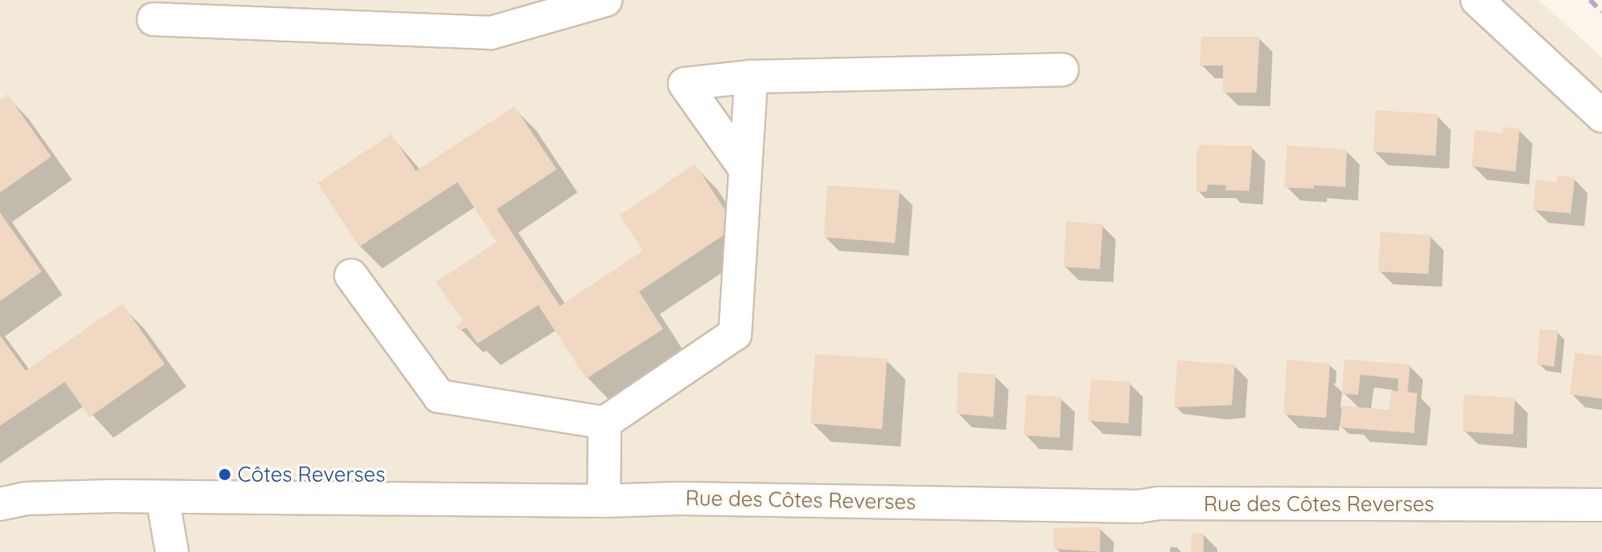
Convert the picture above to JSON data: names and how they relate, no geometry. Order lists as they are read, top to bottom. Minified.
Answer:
{"streets":{"street":["Rue des Côtes Reverses"]},"places":["Côtes Reverses"]}
